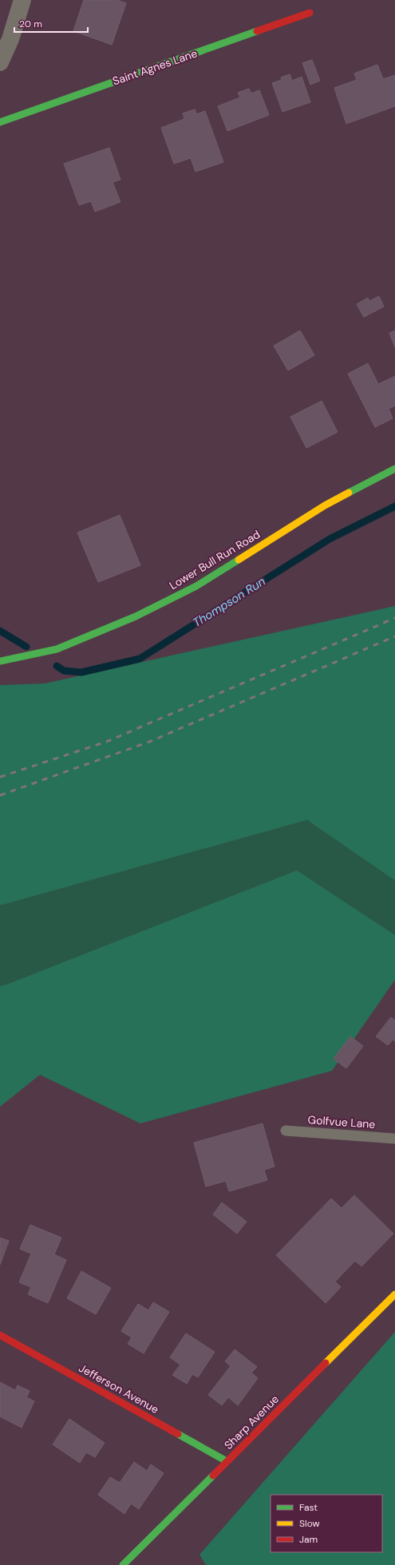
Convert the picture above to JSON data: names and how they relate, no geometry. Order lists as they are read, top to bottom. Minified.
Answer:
{"streets":{"street":["Saint Agnes Lane","Lower Bull Run Road","Jefferson Avenue","Sharp Avenue"],"lane":["Golfvue Lane"]},"crossings":[["Jefferson Avenue","Sharp Avenue"]],"water":["Thompson Run"],"legend":["Fast","Slow","Jam"],"scale_bar":"20 m"}
